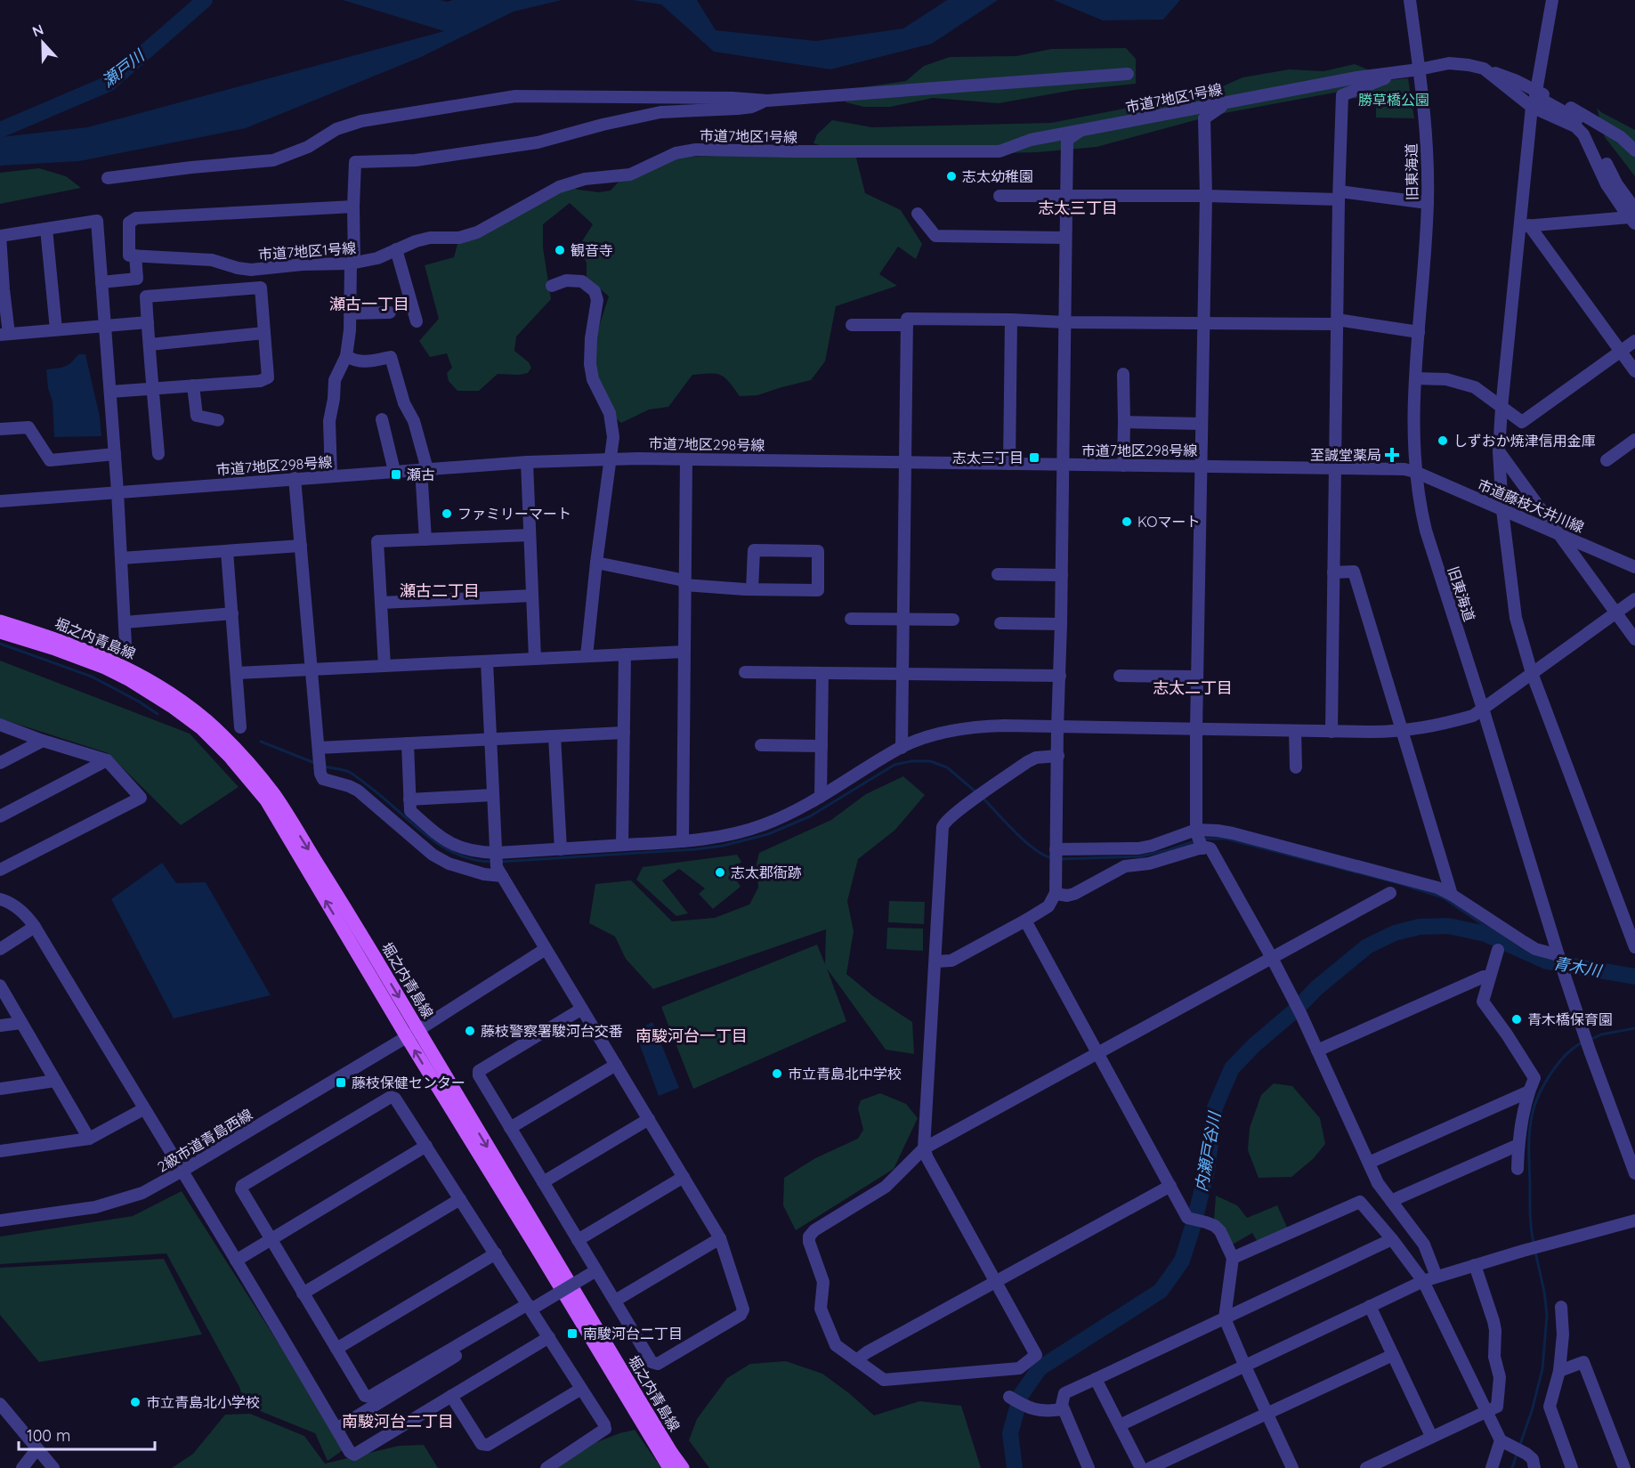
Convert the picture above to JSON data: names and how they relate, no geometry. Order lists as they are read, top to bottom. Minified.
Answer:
{"streets":{"main road":["堀之内青島線"],"street":["市道7地区1号線","旧東海道","市道7地区298号線","市道藤枝大井川線","2級市道青島西線"]},"crossings":[["市道7地区1号線","旧東海道"],["旧東海道","市道7地区298号線"],["旧東海道","市道藤枝大井川線"],["市道7地区298号線","市道藤枝大井川線"],["堀之内青島線","2級市道青島西線"]],"districts":["志太三丁目","瀬古一丁目","瀬古二丁目","志太二丁目","南駿河台一丁目","南駿河台二丁目"],"water":["瀬戸川","青木川","内瀬戸谷川"],"parks":["勝草橋公園"],"places":{"other":["志太幼稚園","観音寺","しずおか焼津信用金庫","ファミリーマート","KOマート","志太郡衙跡","青木橋保育園","藤枝警察署駿河台交番","市立青島北中学校","市立青島北小学校"],"health":["至誠堂薬局"],"transit":["志太三丁目","瀬古","藤枝保健センター","南駿河台二丁目"]},"scale_bar":"100 m","north":"top"}
